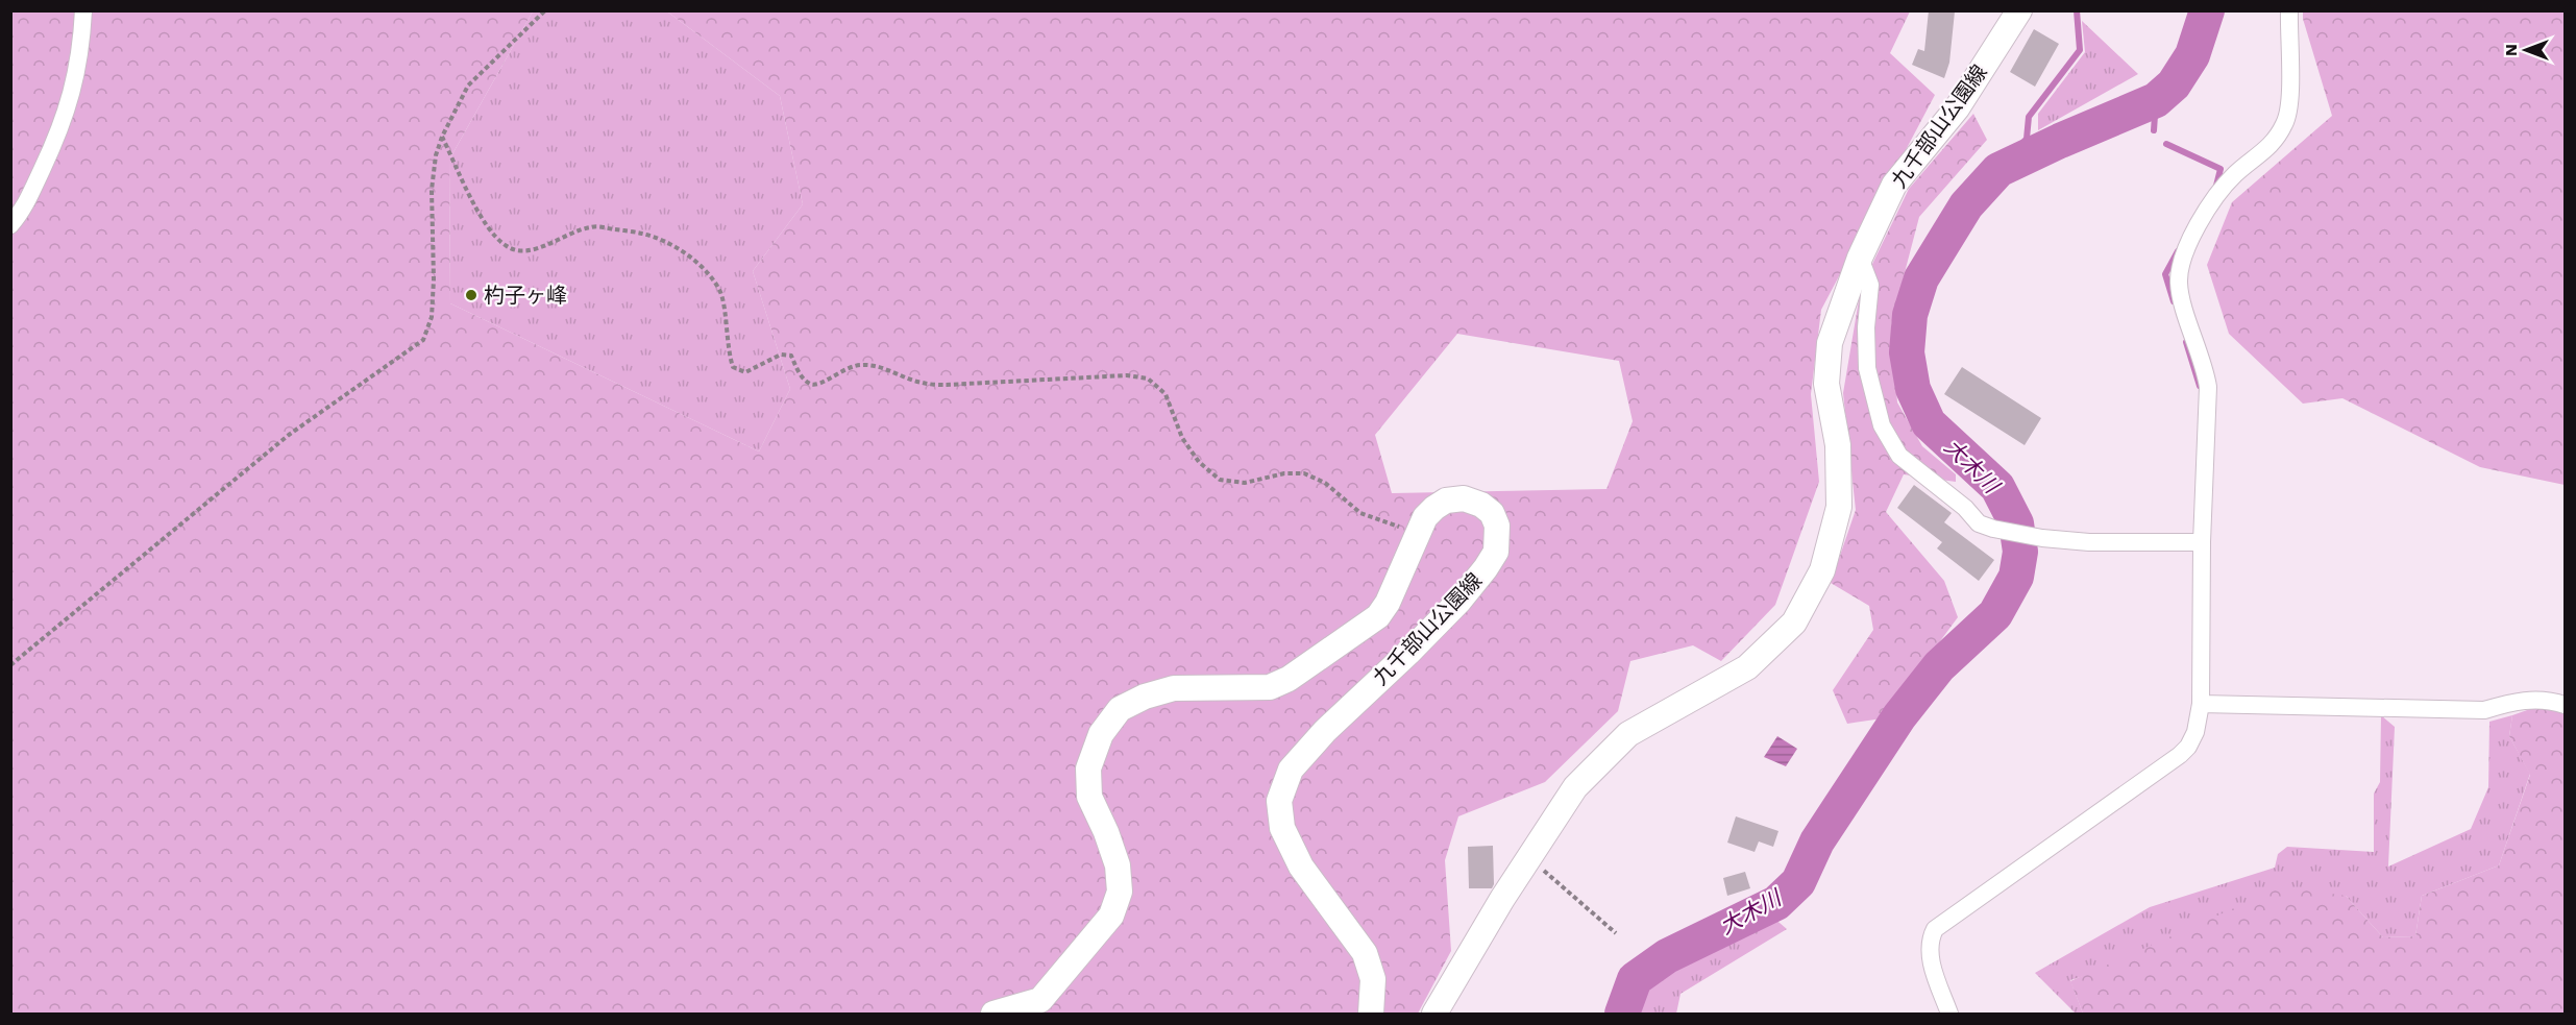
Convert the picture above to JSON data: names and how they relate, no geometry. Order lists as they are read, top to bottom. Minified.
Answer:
{"streets":{"main road":["九千部山公園線"]},"water":["大木川"],"places":["杓子ヶ峰"],"north":"left"}
